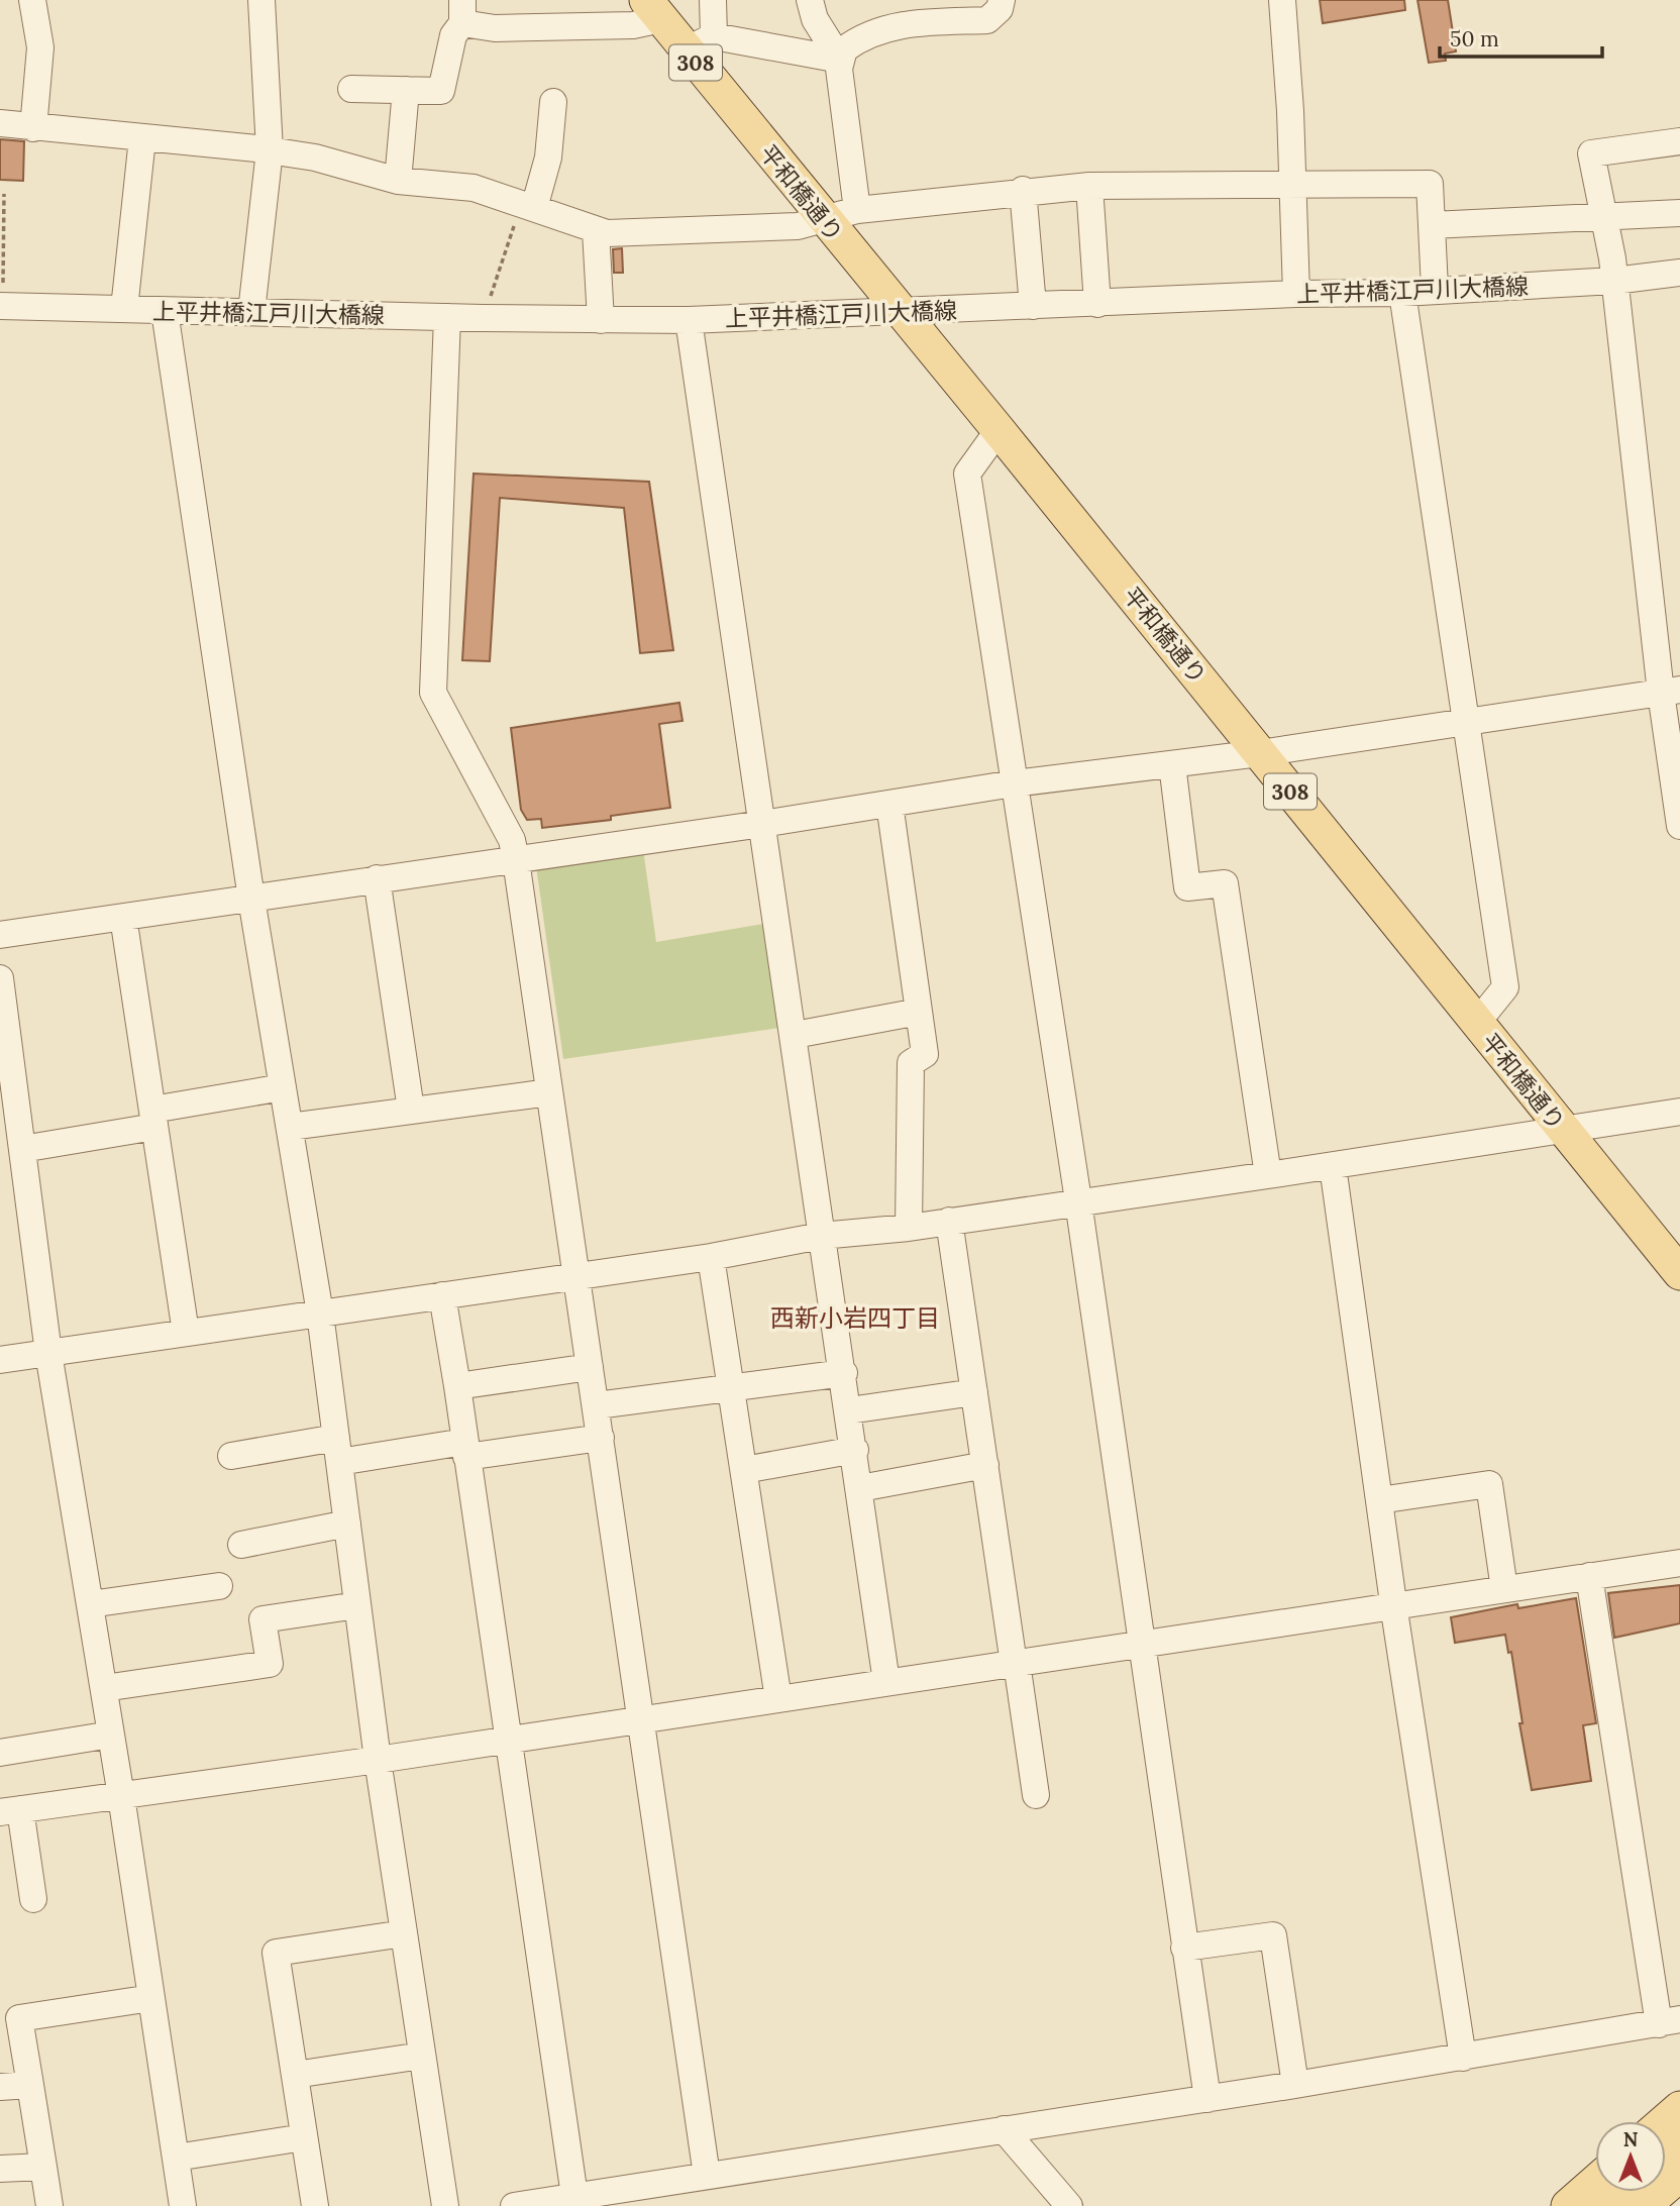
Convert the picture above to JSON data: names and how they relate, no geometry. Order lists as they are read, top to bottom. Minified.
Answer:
{"streets":{"main road":["308","平和橋通り"],"street":["上平井橋江戸川大橋線"]},"crossings":[["平和橋通り","上平井橋江戸川大橋線"]],"districts":["西新小岩四丁目"],"scale_bar":"50 m","north":"top"}
